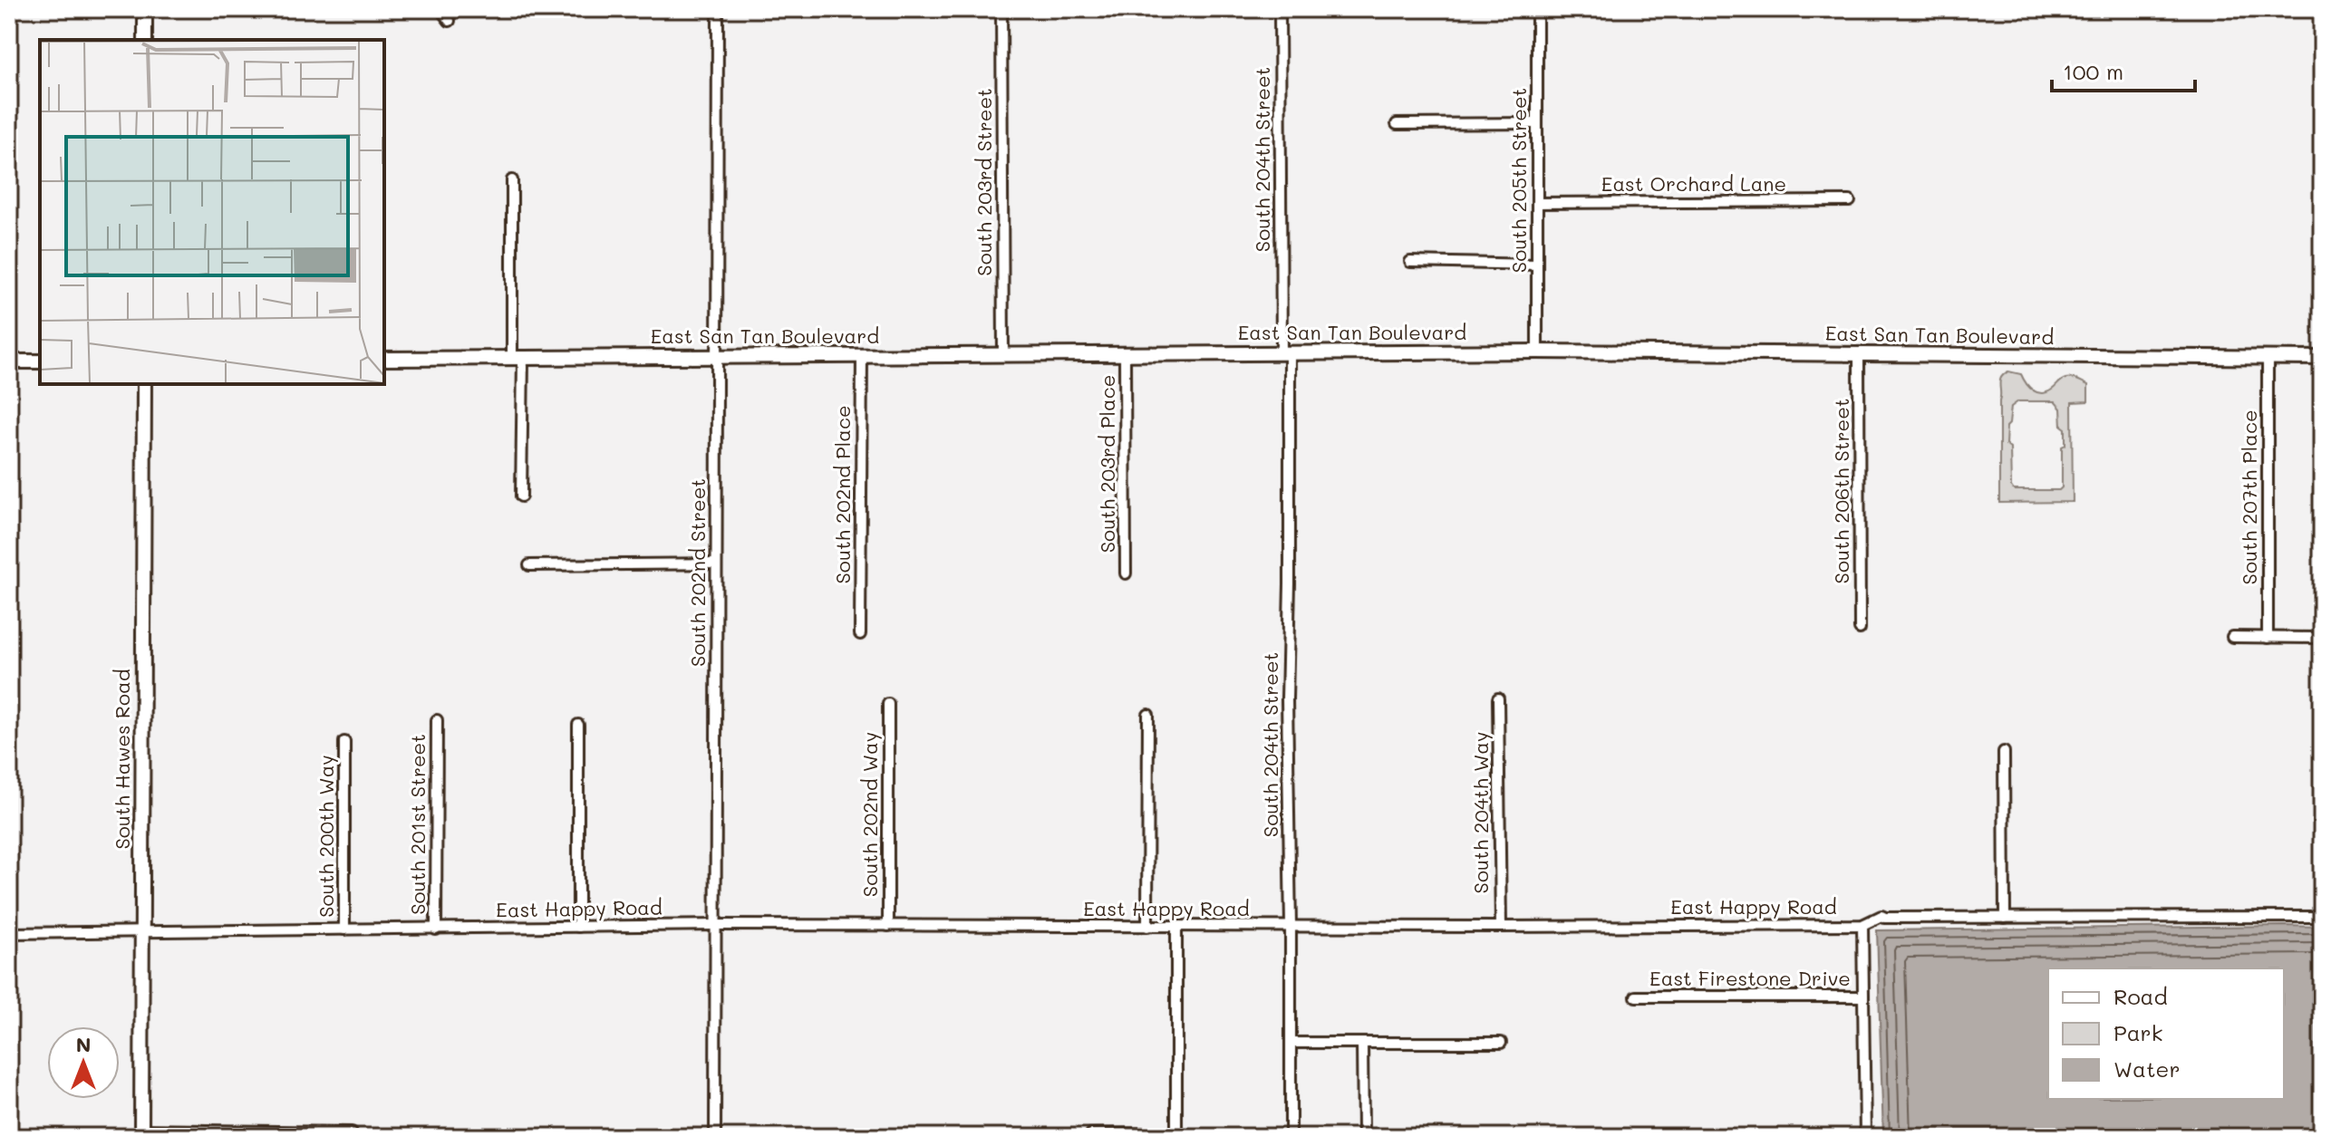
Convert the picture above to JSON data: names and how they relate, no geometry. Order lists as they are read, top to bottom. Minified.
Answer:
{"streets":{"street":["South 204th Street","South 205th Street","South 203rd Street","East Orchard Lane","East San Tan Boulevard","South 203rd Place","South 206th Street","South 202nd Place","South 207th Place","South 202nd Street","South Hawes Road","South 204th Way","South 202nd Way","South 201st Street","South 200th Way","East Happy Road","East Firestone Drive"]},"crossings":[["South 204th Street","East San Tan Boulevard"],["South 204th Street","East Happy Road"],["South 205th Street","East Orchard Lane"],["South 205th Street","East San Tan Boulevard"],["South 203rd Street","East San Tan Boulevard"],["East San Tan Boulevard","South 203rd Place"],["East San Tan Boulevard","South 206th Street"],["East San Tan Boulevard","South 202nd Place"],["East San Tan Boulevard","South 207th Place"],["East San Tan Boulevard","South 202nd Street"],["South 202nd Street","East Happy Road"],["South Hawes Road","East Happy Road"],["South 204th Way","East Happy Road"],["South 202nd Way","East Happy Road"],["South 201st Street","East Happy Road"],["South 200th Way","East Happy Road"]],"legend":["Road","Park","Water"],"scale_bar":"100 m","north":"top"}
